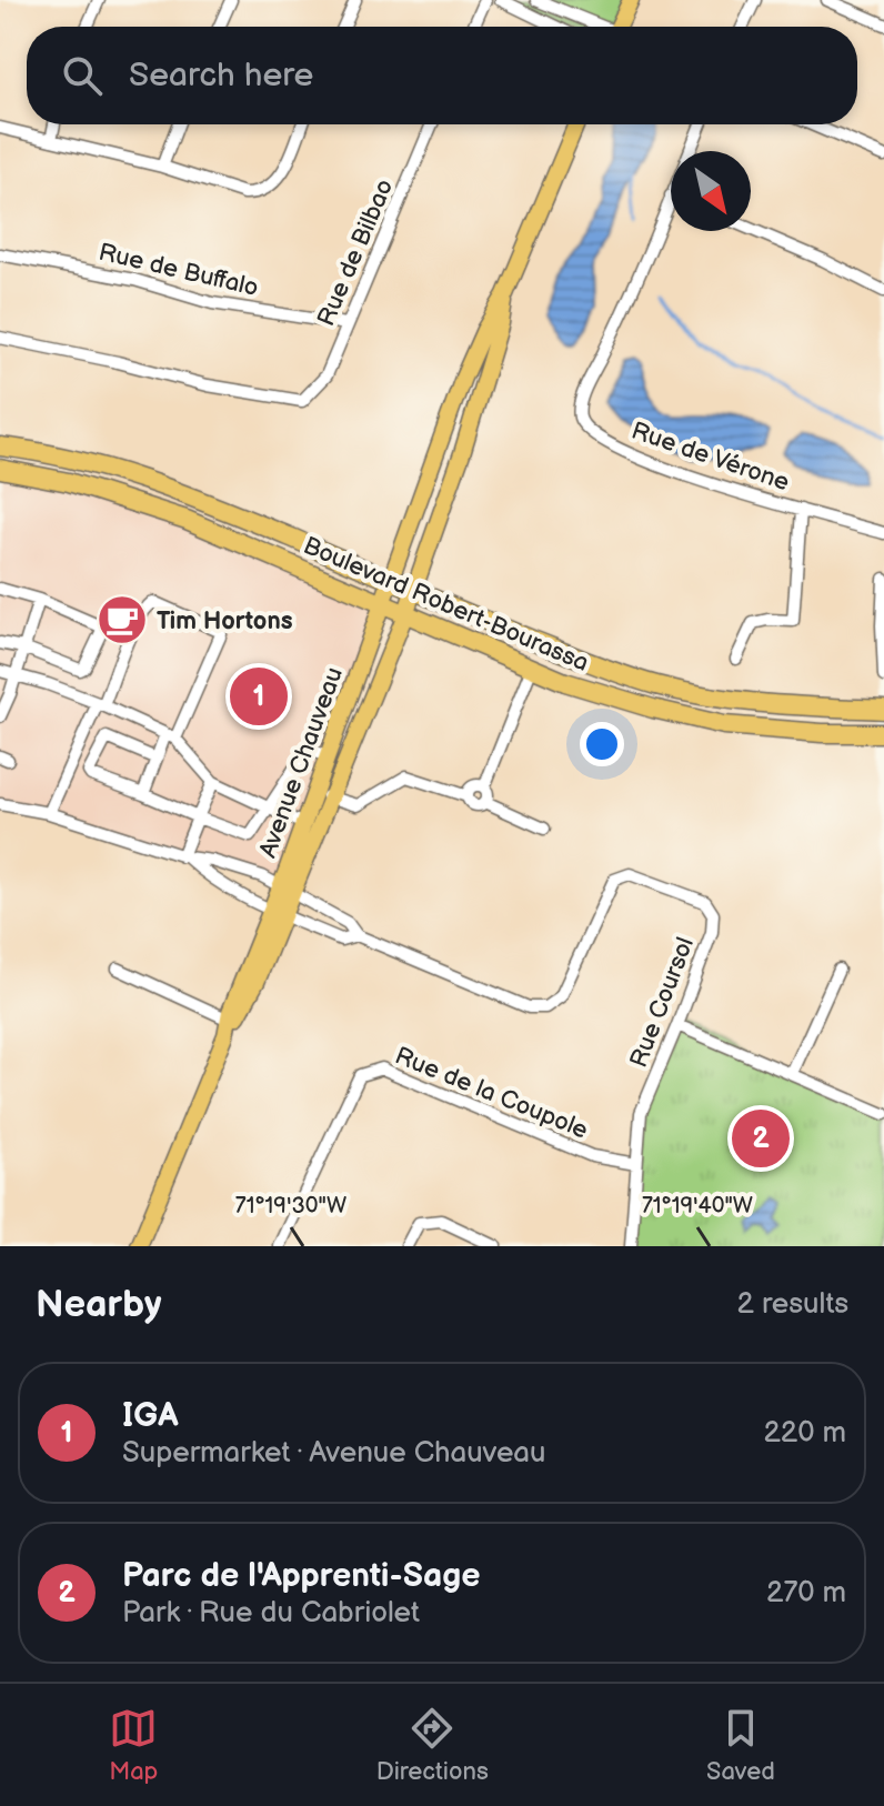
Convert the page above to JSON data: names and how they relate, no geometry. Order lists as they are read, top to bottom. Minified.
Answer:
{"streets":{"highway":["Boulevard Robert-Bourassa"],"main road":["Avenue Chauveau"],"street":["Rue de Bilbao","Rue de Buffalo","Rue de Vérone","Rue Coursol","Rue de la Coupole"]},"crossings":[["Rue de Bilbao","Rue de Buffalo"],["Boulevard Robert-Bourassa","Avenue Chauveau"],["Avenue Chauveau","Rue Coursol"],["Rue Coursol","Rue de la Coupole"]],"places":{"cafe":["Tim Hortons"]},"north":"bottom right","page":{"search":"Search here","pins":["1","2"],"heading":["Nearby","2 results"],"list":[{"mark":"1","name":"IGA","note":"Supermarket · Avenue Chauveau","value":"220 m"},{"mark":"2","name":"Parc de l'Apprenti-Sage","note":"Park · Rue du Cabriolet","value":"270 m"}],"nav":["Map","Directions","Saved"]},"coordinates":["71°19'30\"W","71°19'40\"W"]}
